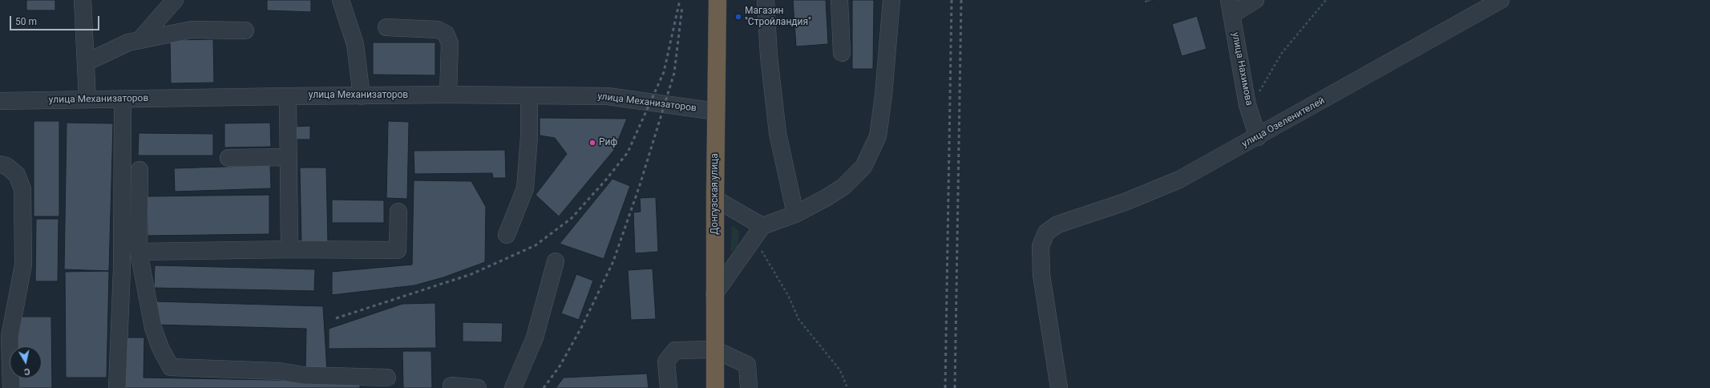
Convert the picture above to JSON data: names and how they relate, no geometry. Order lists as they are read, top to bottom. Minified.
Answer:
{"streets":{"highway":["Донгузская улица"],"street":["улица Нахимова","улица Механизаторов","улица Озеленителей"]},"crossings":[["улица Нахимова","улица Озеленителей"],["улица Механизаторов","Донгузская улица"]],"places":["Магазин \"Стройландия\"","Риф"],"scale_bar":"50 m","north":"bottom"}
